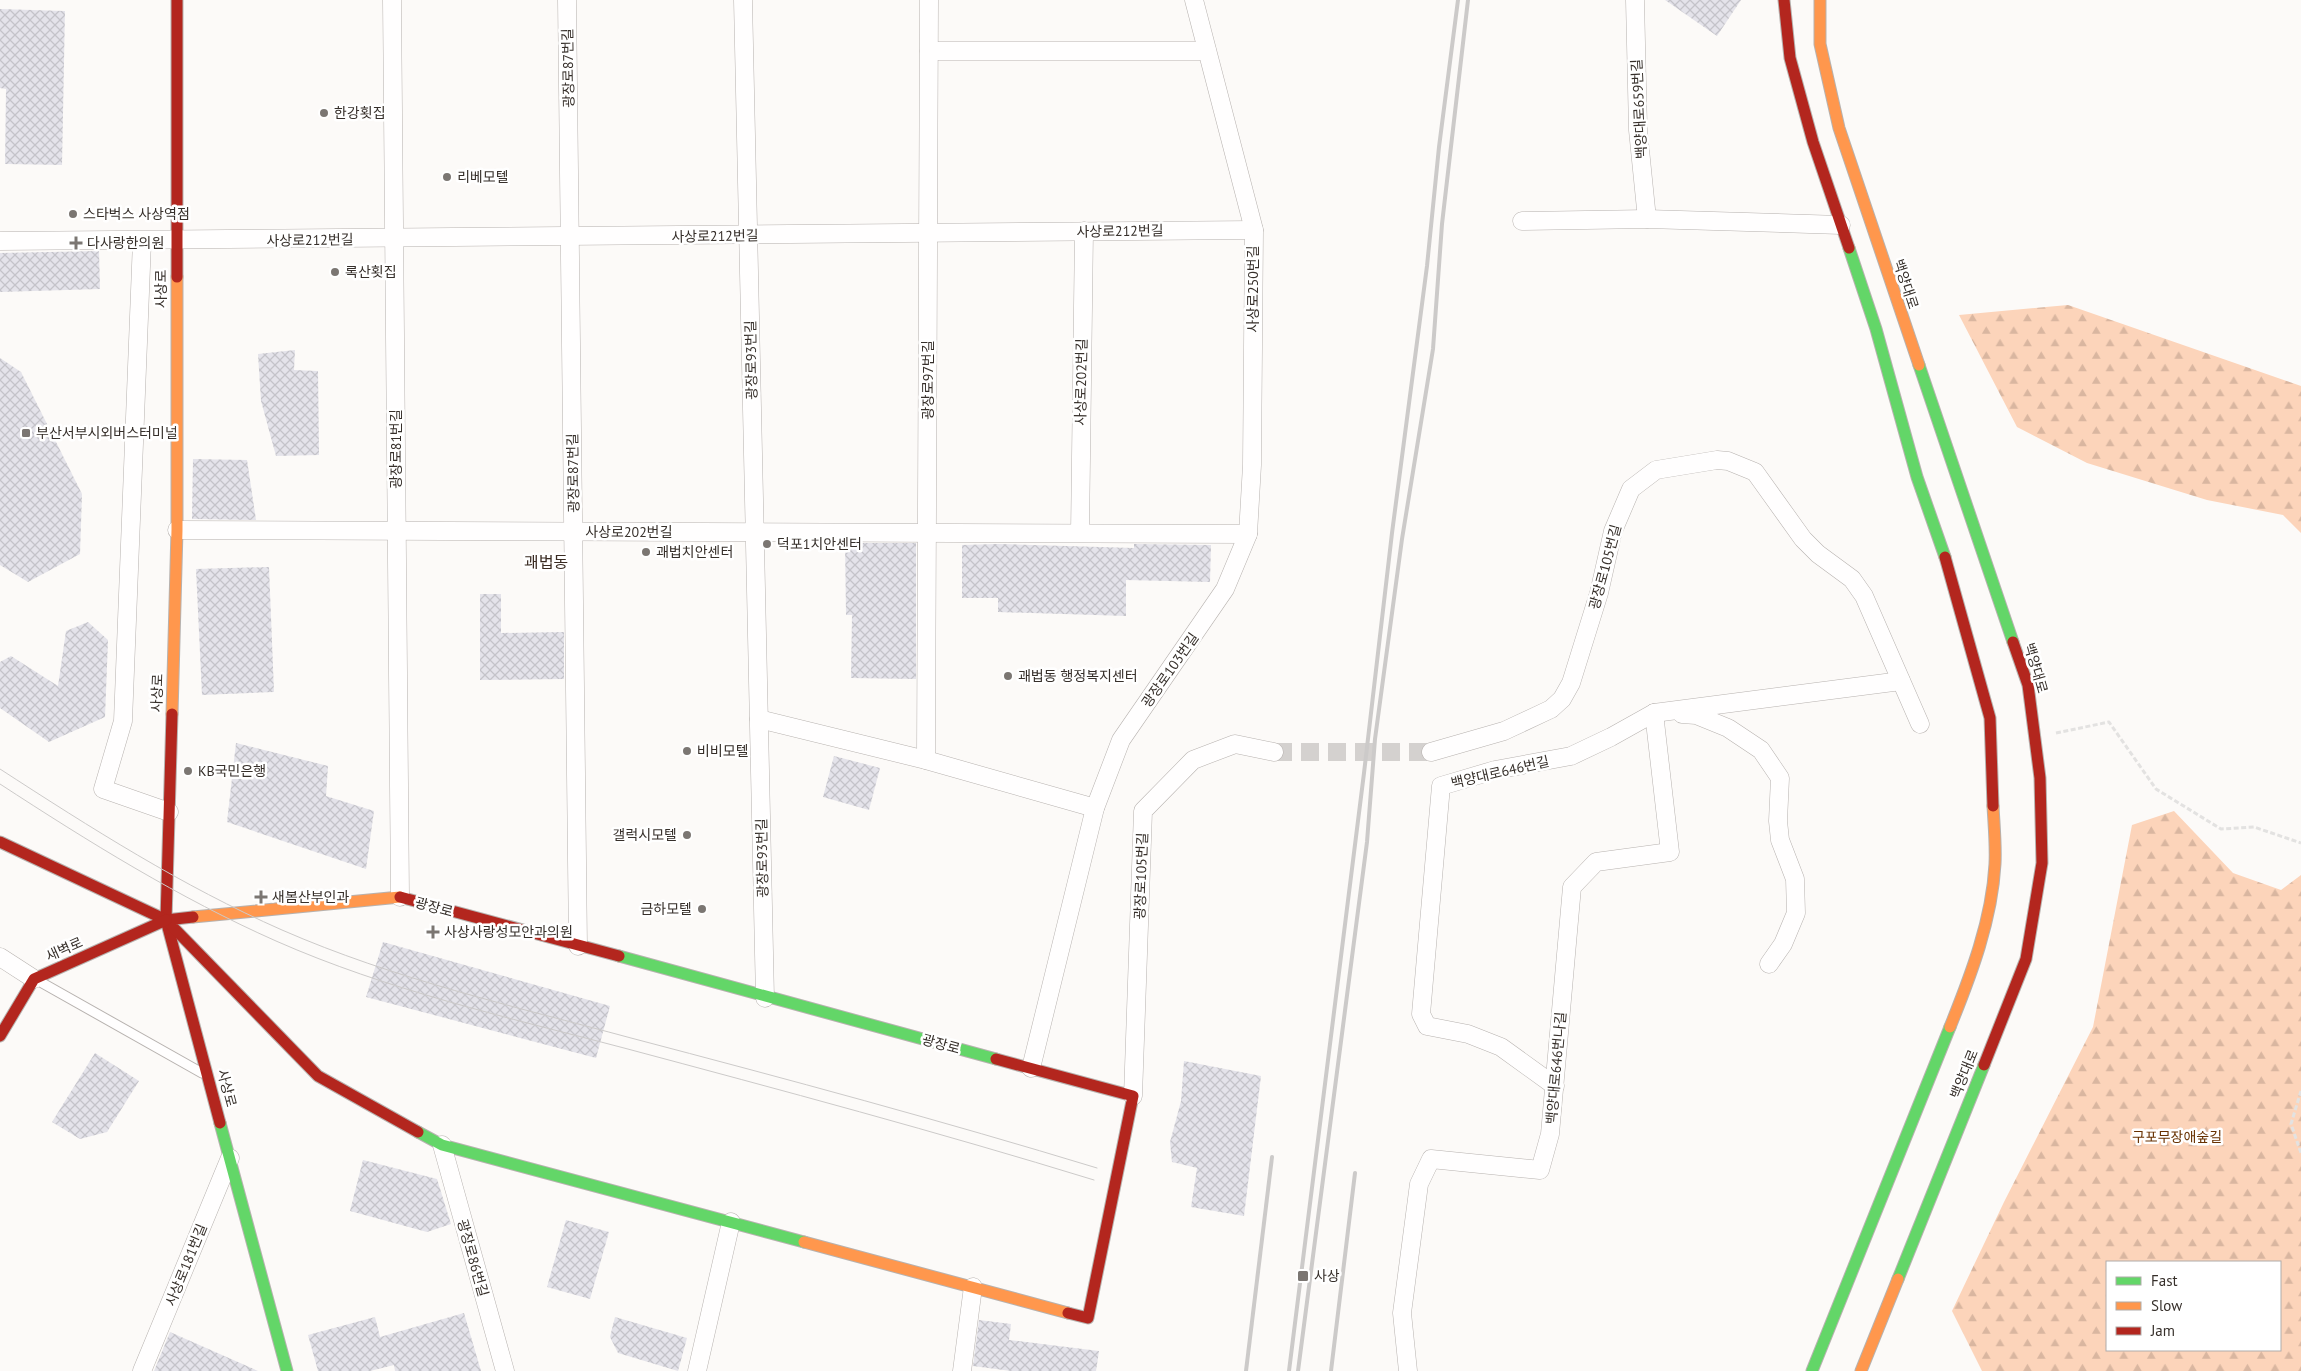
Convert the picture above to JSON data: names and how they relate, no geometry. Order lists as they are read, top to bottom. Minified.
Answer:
{"streets":{"main road":["백양대로","사상로","광장로","새벽로"],"street":["광장로87번길","백양대로659번길","사상로212번길","사상로250번길","광장로93번길","광장로97번길","사상로202번길","광장로81번길","광장로105번길","광장로103번길","백양대로646번길","백양대로646번나길","광장로86번길","사상로181번길"]},"crossings":[["광장로87번길","사상로212번길"],["광장로87번길","사상로202번길"],["광장로87번길","광장로"],["사상로212번길","사상로"],["사상로212번길","사상로250번길"],["사상로212번길","광장로93번길"],["사상로212번길","광장로97번길"],["사상로212번길","사상로202번길"],["사상로212번길","광장로81번길"],["사상로","사상로202번길"],["사상로","광장로"],["사상로","새벽로"],["사상로","사상로181번길"],["사상로250번길","사상로202번길"],["사상로250번길","광장로103번길"],["광장로93번길","사상로202번길"],["광장로93번길","광장로"],["광장로97번길","사상로202번길"],["사상로202번길","광장로81번길"],["사상로202번길","광장로103번길"],["광장로81번길","광장로"],["광장로105번길","백양대로646번길"],["광장로105번길","광장로"],["광장로103번길","광장로"],["백양대로646번길","백양대로646번나길"],["광장로","새벽로"]],"districts":["괘법동"],"parks":["구포무장애숲길"],"places":{"other":["한강횟집","리베모텔","스타벅스 사상역점","록산횟집","덕포1치안센터","괘법치안센터","괘법동 행정복지센터","비비모텔","KB국민은행","갤럭시모텔","금하모텔"],"health":["다사랑한의원","새봄산부인과","사상사랑성모안과의원"],"transit":["부산서부시외버스터미널","사상"]},"legend":["Fast","Slow","Jam"]}
